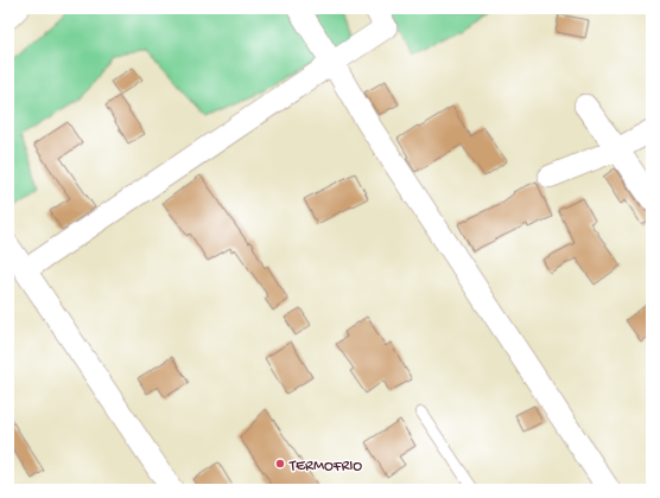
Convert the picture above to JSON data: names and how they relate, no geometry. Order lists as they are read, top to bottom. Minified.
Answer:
{"places":["TERMOFRIO"]}
